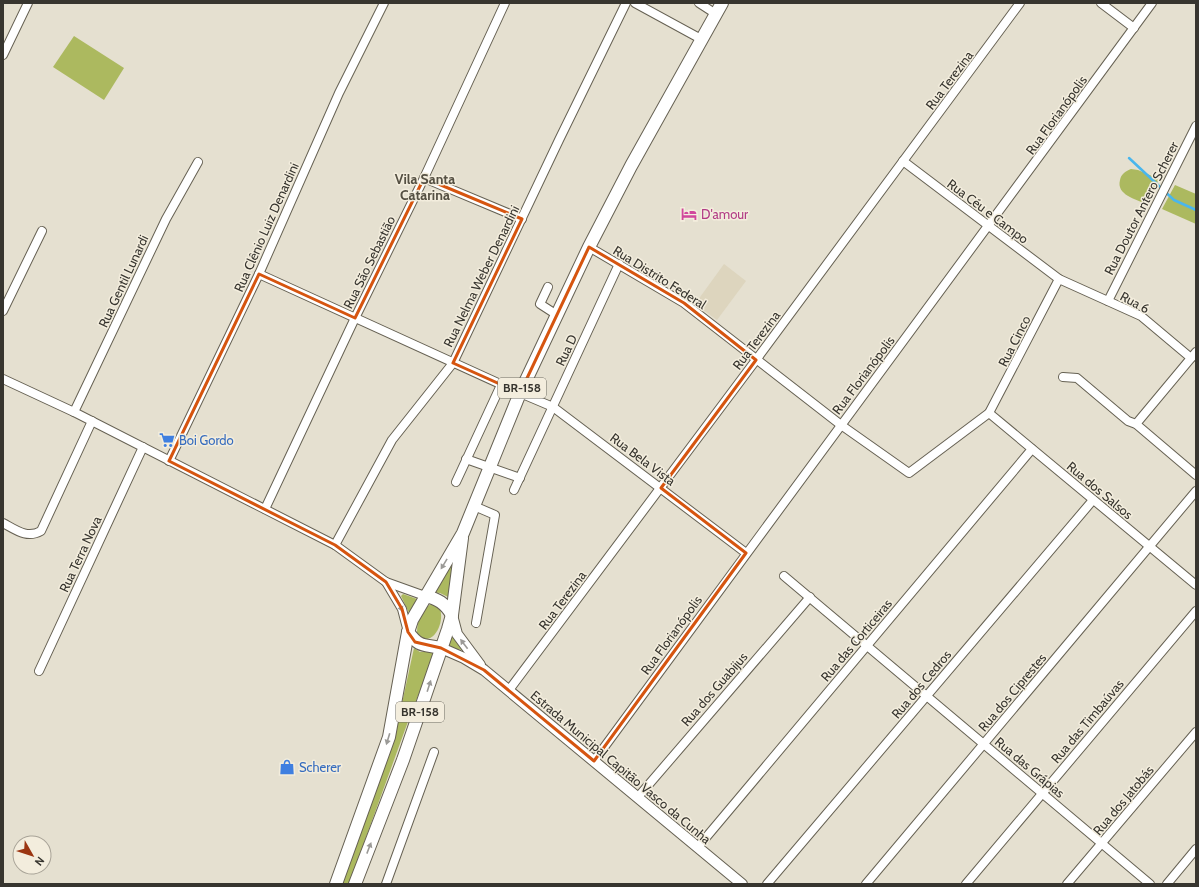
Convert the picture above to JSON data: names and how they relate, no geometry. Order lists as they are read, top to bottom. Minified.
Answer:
{"streets":{"highway":["BR-158"],"main road":["Estrada Municipal Capitão Vasco da Cunha"],"street":["Rua Terezina","Rua Florianópolis","Rua Doutor Antero Scherer","Rua Céu e Campo","Rua Clênio Luiz Denardini","Rua São Sebastião","Rua Nelma Weber Denardini","Rua Distrito Federal","Rua Gentil Lunardi","Rua 6","Rua Cinco","Rua D","Rua Bela Vista","Rua dos Salsos","Rua Terra Nova","Rua das Corticeiras","Rua dos Cedros","Rua dos Guabijus","Rua dos Ciprestes","Rua das Timbaúvas","Rua das Grápias","Rua dos Jatobás"]},"crossings":[["Rua Terezina","Rua Céu e Campo"],["Rua Terezina","Rua Distrito Federal"],["Rua Terezina","Rua Bela Vista"],["Rua Terezina","Estrada Municipal Capitão Vasco da Cunha"],["Rua Florianópolis","Rua Céu e Campo"],["Rua Florianópolis","Rua Distrito Federal"],["Rua Florianópolis","Rua Bela Vista"],["Rua Florianópolis","Estrada Municipal Capitão Vasco da Cunha"],["Rua Doutor Antero Scherer","Rua 6"],["Rua Céu e Campo","Rua 6"],["Rua Céu e Campo","Rua Cinco"],["Rua Clênio Luiz Denardini","Rua Bela Vista"],["Rua São Sebastião","Rua Bela Vista"],["Rua Nelma Weber Denardini","Rua Bela Vista"],["Rua Distrito Federal","Rua Cinco"],["Rua Distrito Federal","Rua D"],["Rua Distrito Federal","BR-158"],["Rua Distrito Federal","Rua dos Salsos"],["Rua 6","Rua Cinco"],["Rua Cinco","Rua dos Salsos"],["Rua D","Rua Bela Vista"],["BR-158","Rua Bela Vista"],["BR-158","Estrada Municipal Capitão Vasco da Cunha"],["Rua dos Salsos","Rua das Corticeiras"],["Rua dos Salsos","Rua dos Cedros"],["Rua dos Salsos","Rua dos Ciprestes"],["Rua das Corticeiras","Estrada Municipal Capitão Vasco da Cunha"],["Rua das Corticeiras","Rua das Grápias"],["Rua dos Cedros","Rua das Grápias"],["Rua dos Guabijus","Estrada Municipal Capitão Vasco da Cunha"],["Rua dos Guabijus","Rua das Grápias"],["Rua dos Ciprestes","Rua das Grápias"],["Rua das Timbaúvas","Rua das Grápias"],["Rua das Grápias","Rua dos Jatobás"]],"districts":["Vila Santa Catarina"],"places":{"hotel":["D'amour"],"supermarket":["Boi Gordo"],"shop":["Scherer"]},"north":"bottom right"}
